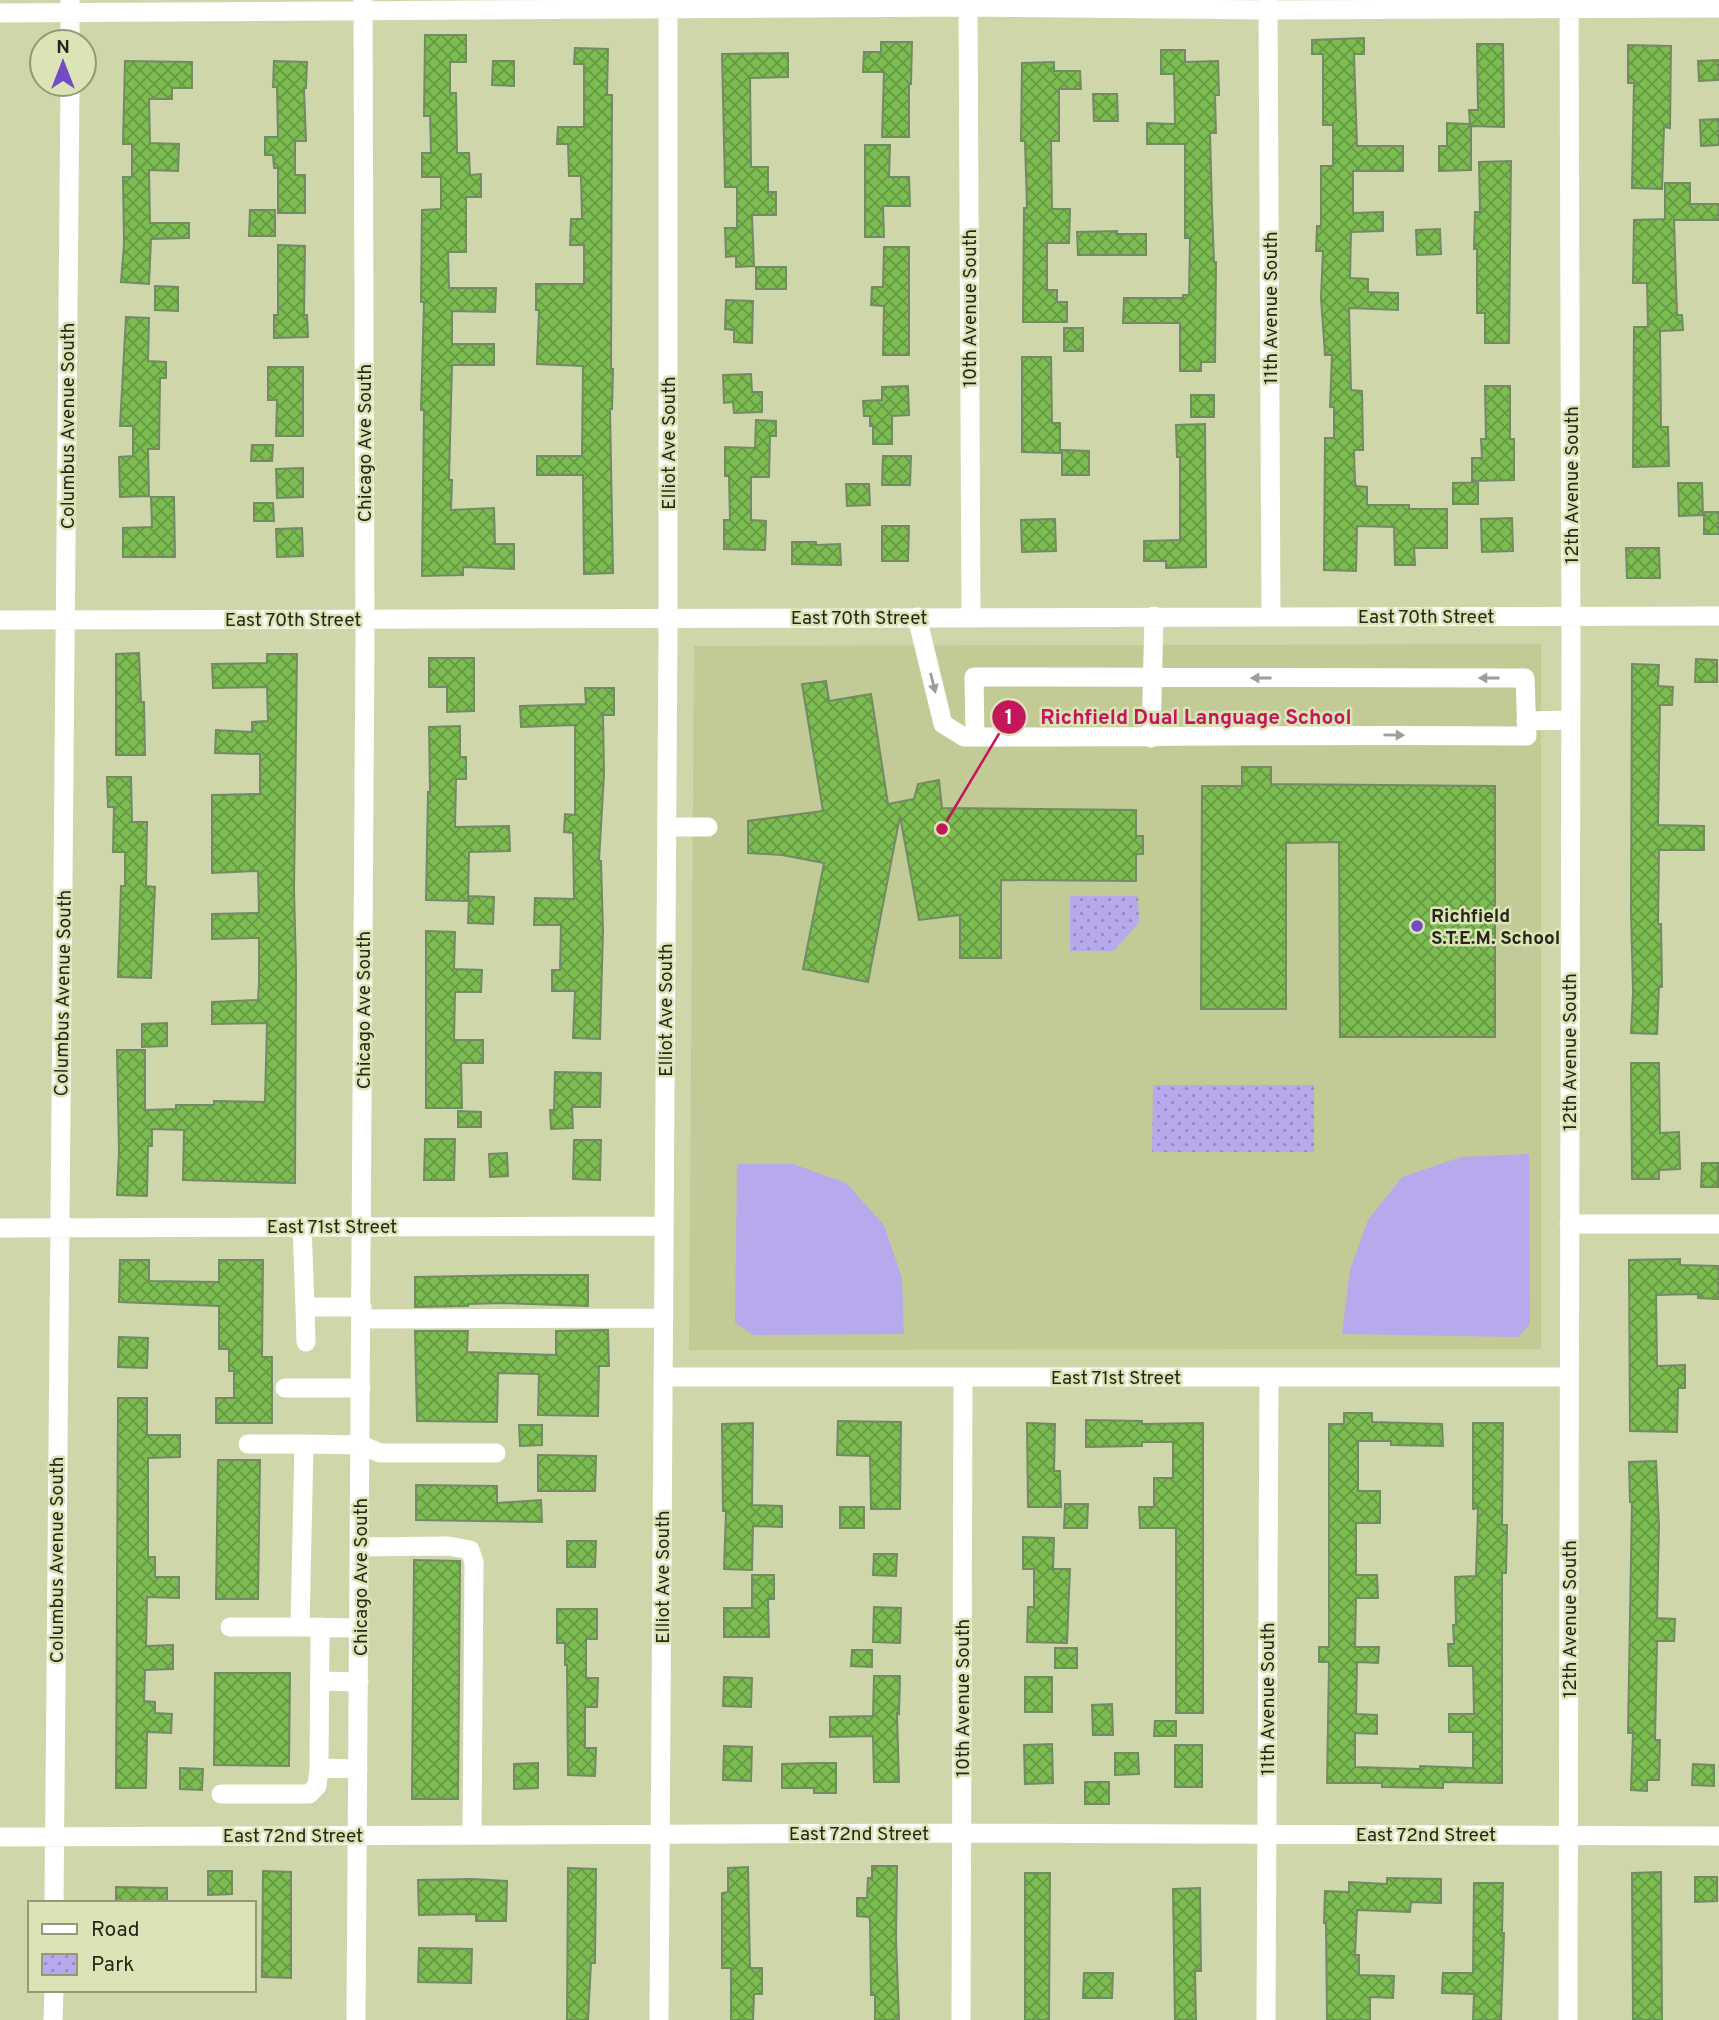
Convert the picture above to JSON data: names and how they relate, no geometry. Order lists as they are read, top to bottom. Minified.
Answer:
{"streets":{"street":["10th Avenue South","11th Avenue South","Columbus Avenue South","Chicago Ave South","Elliot Ave South","12th Avenue South","East 70th Street","East 71st Street","East 72nd Street"]},"crossings":[["10th Avenue South","East 70th Street"],["10th Avenue South","East 71st Street"],["10th Avenue South","East 72nd Street"],["11th Avenue South","East 70th Street"],["11th Avenue South","East 71st Street"],["11th Avenue South","East 72nd Street"],["Columbus Avenue South","East 70th Street"],["Columbus Avenue South","East 71st Street"],["Columbus Avenue South","East 72nd Street"],["Chicago Ave South","East 70th Street"],["Chicago Ave South","East 71st Street"],["Chicago Ave South","East 72nd Street"],["Elliot Ave South","East 70th Street"],["Elliot Ave South","East 71st Street"],["Elliot Ave South","East 72nd Street"],["12th Avenue South","East 70th Street"],["12th Avenue South","East 71st Street"],["12th Avenue South","East 72nd Street"]],"places":["Richfield Dual Language School","Richfield S.T.E.M. School"],"legend":["Road","Park"],"north":"top"}
